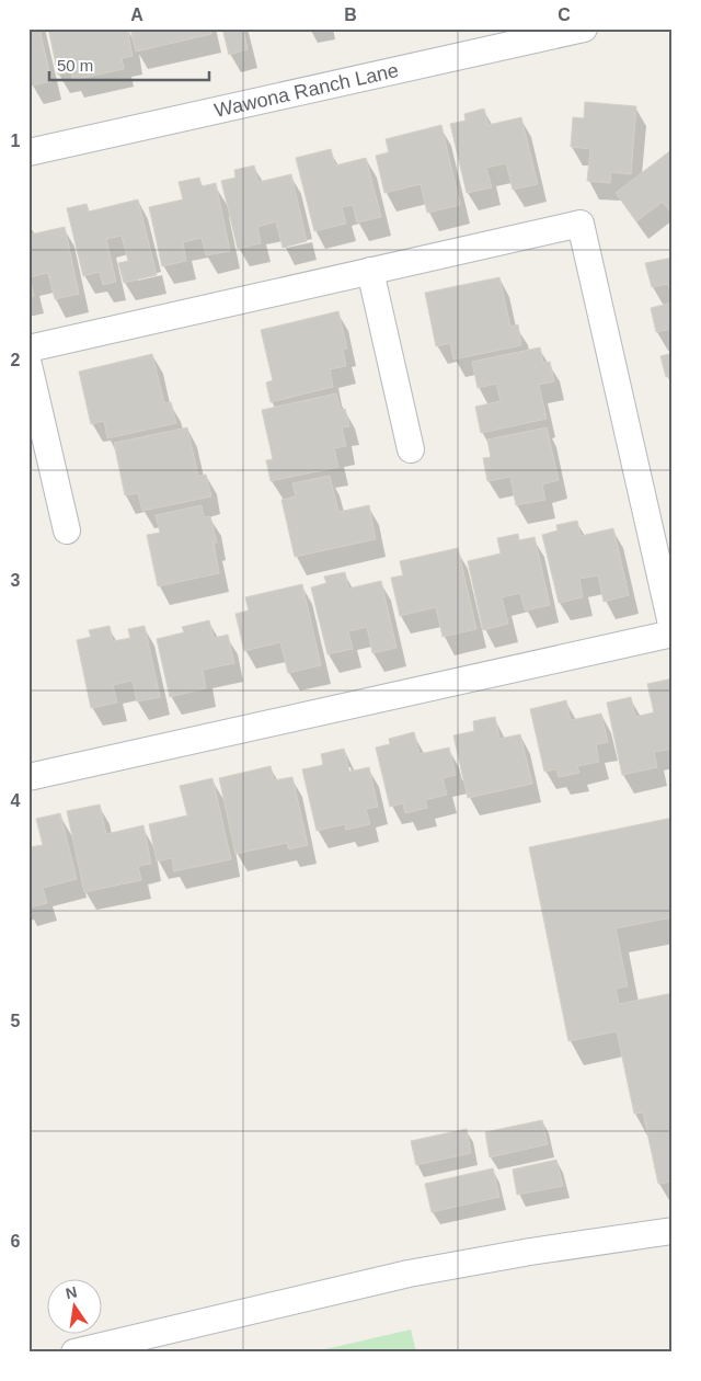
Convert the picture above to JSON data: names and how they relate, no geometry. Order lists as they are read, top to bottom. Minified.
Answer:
{"streets":{"street":["Wawona Ranch Lane"]},"scale_bar":"50 m","north":"top","grid":{"columns":["A","B","C"],"rows":["1","2","3","4","5","6"]}}
